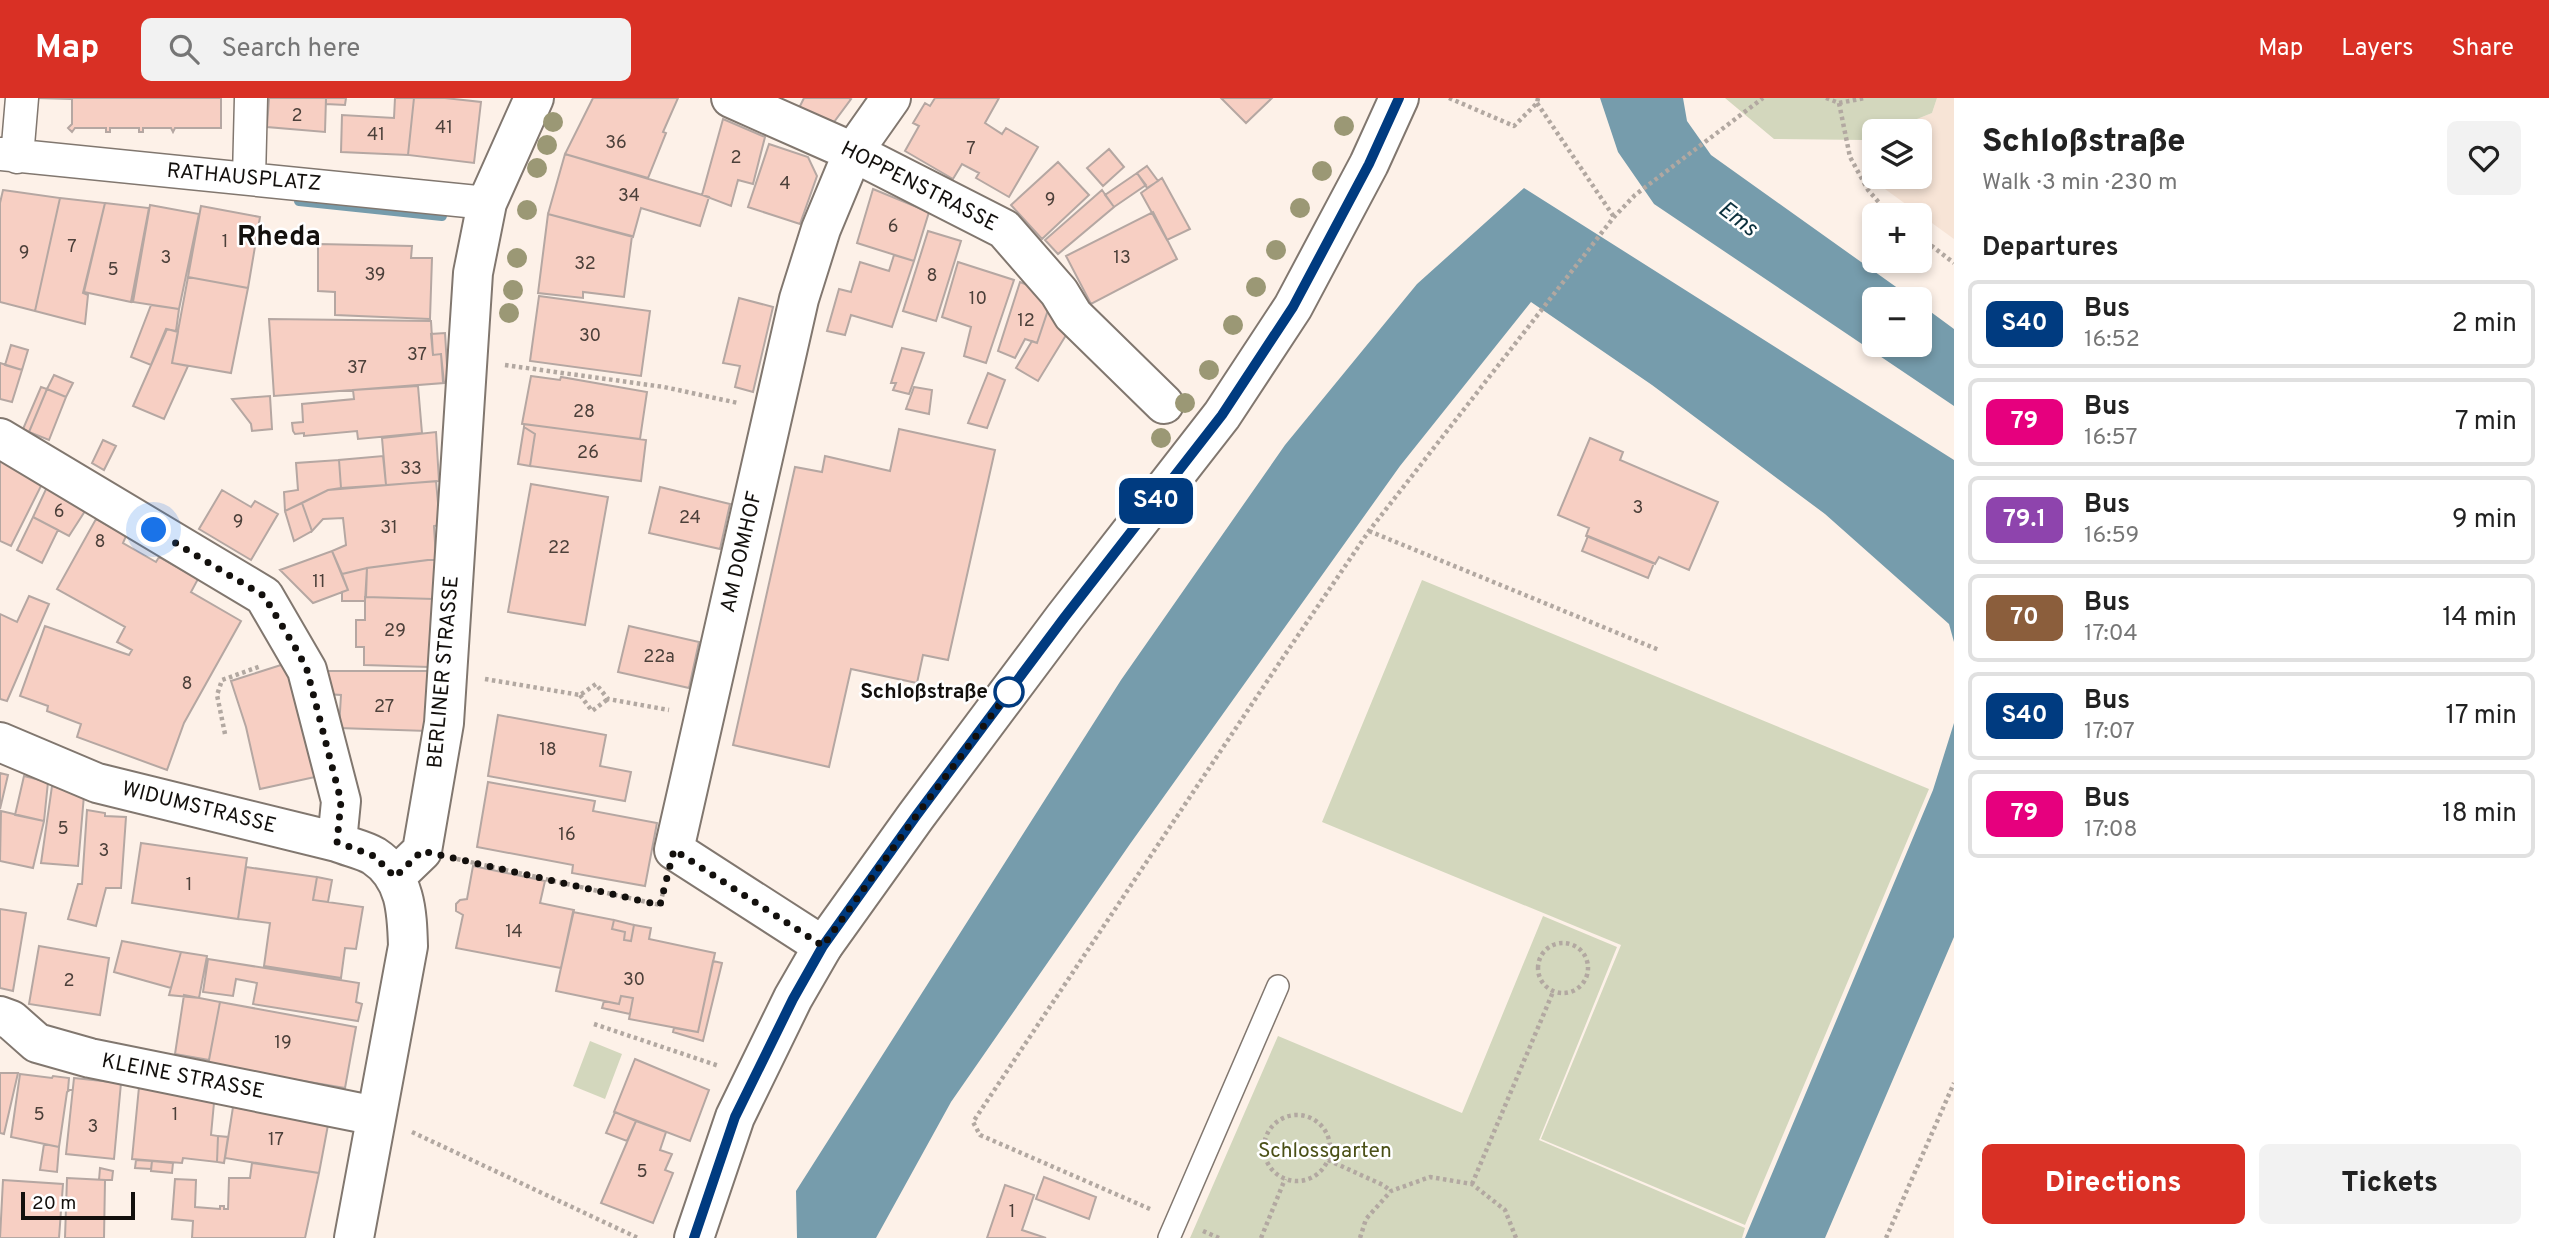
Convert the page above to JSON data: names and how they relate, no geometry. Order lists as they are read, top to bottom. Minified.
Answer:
{"streets":{"street":["RATHAUSPLATZ","HOPPENSTRASSE","AM DOMHOF","BERLINER STRASSE","WIDUMSTRASSE","KLEINE STRASSE"]},"crossings":[["RATHAUSPLATZ","BERLINER STRASSE"],["HOPPENSTRASSE","AM DOMHOF"],["BERLINER STRASSE","WIDUMSTRASSE"]],"districts":["Rheda"],"water":["Ems"],"parks":["Schlossgarten"],"places":["Schloßstraße"],"lines":["bus line S40"],"house_numbers":["2","41","41","36","7","2","4","34","9","6","1","7","9","3","13","32","5","39","8","10","12","30","37","37","28","26","33","3","6","24","9","31","8","22","11","29","22a","8","27","18","5","16","3","1","14","30","2","19","5","1","3","17","5","1"],"scale_bar":"20 m","page":{"header":"Map","search":"Search here","nav":["Map","Layers","Share"],"on_map":"S40","heading":[["Schloßstraße","Walk · 3 min · 230 m"],"Departures"],"map_buttons":["+","−"],"list":[{"mark":"S40","name":"Bus","note":"16:52","value":"2 min"},{"mark":"79","name":"Bus","note":"16:57","value":"7 min"},{"mark":"79.1","name":"Bus","note":"16:59","value":"9 min"},{"mark":"70","name":"Bus","note":"17:04","value":"14 min"},{"mark":"S40","name":"Bus","note":"17:07","value":"17 min"},{"mark":"79","name":"Bus","note":"17:08","value":"18 min"}],"buttons":["Directions","Tickets"],"scale":"20 m"}}
